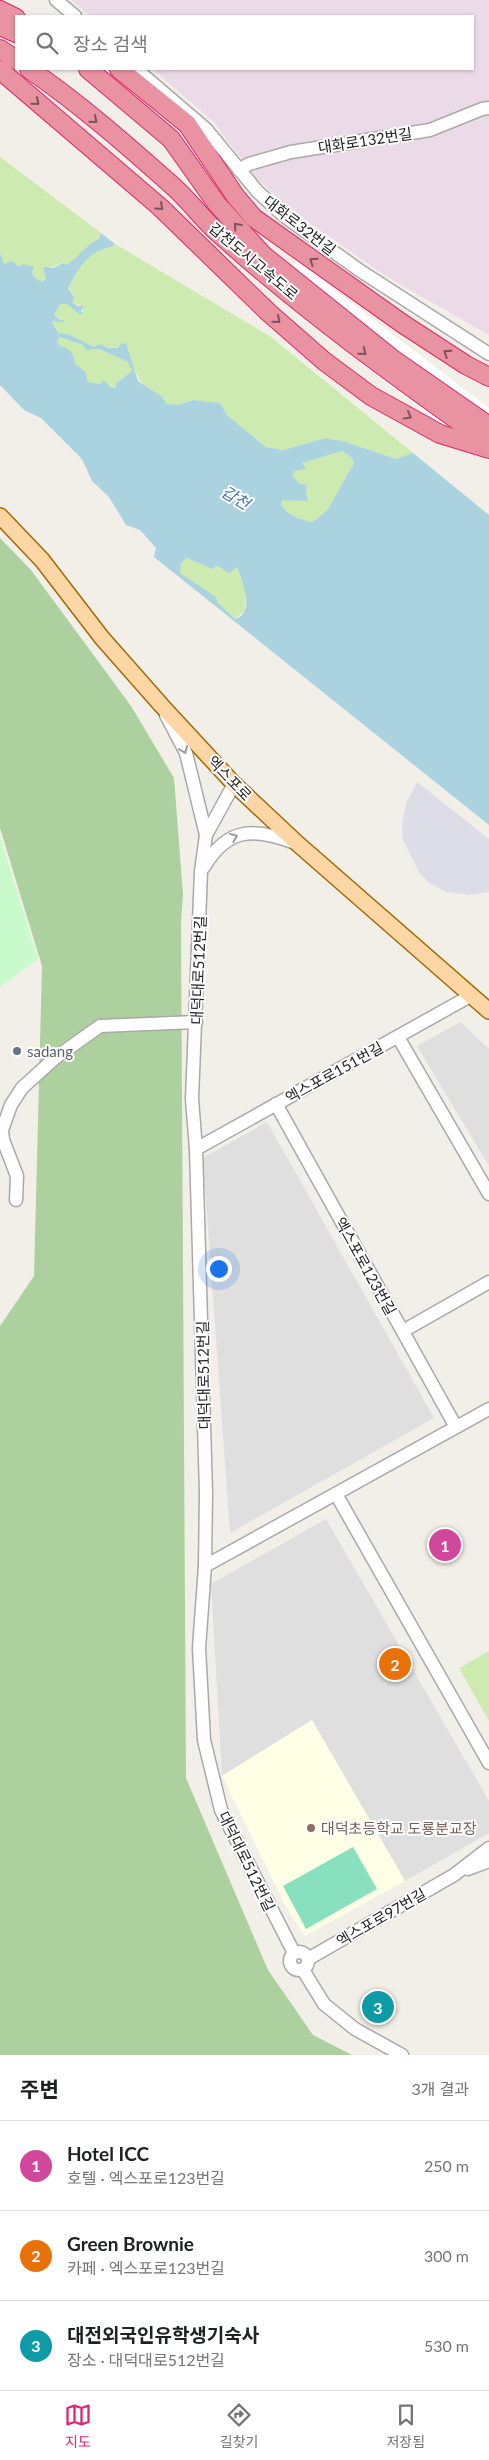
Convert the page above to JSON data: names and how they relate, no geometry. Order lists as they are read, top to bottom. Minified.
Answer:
{"streets":{"highway":["갑천도시고속도로"],"main road":["엑스포로"],"street":["대화로132번길","대화로32번길","대덕대로512번길","엑스포로151번길","엑스포로123번길","엑스포로97번길"]},"crossings":[["대화로132번길","대화로32번길"],["엑스포로","대덕대로512번길"],["엑스포로","엑스포로151번길"],["대덕대로512번길","엑스포로151번길"],["대덕대로512번길","엑스포로97번길"],["엑스포로151번길","엑스포로123번길"]],"water":["갑천"],"places":["sadang","대덕초등학교 도룡분교장"],"page":{"search":"장소 검색","pins":["1","2","3"],"heading":["주변","3개 결과"],"list":[{"mark":"1","name":"Hotel ICC","note":"호텔 · 엑스포로123번길","value":"250 m"},{"mark":"2","name":"Green Brownie","note":"카페 · 엑스포로123번길","value":"300 m"},{"mark":"3","name":"대전외국인유학생기숙사","note":"장소 · 대덕대로512번길","value":"530 m"}],"nav":["지도","길찾기","저장됨"]}}
